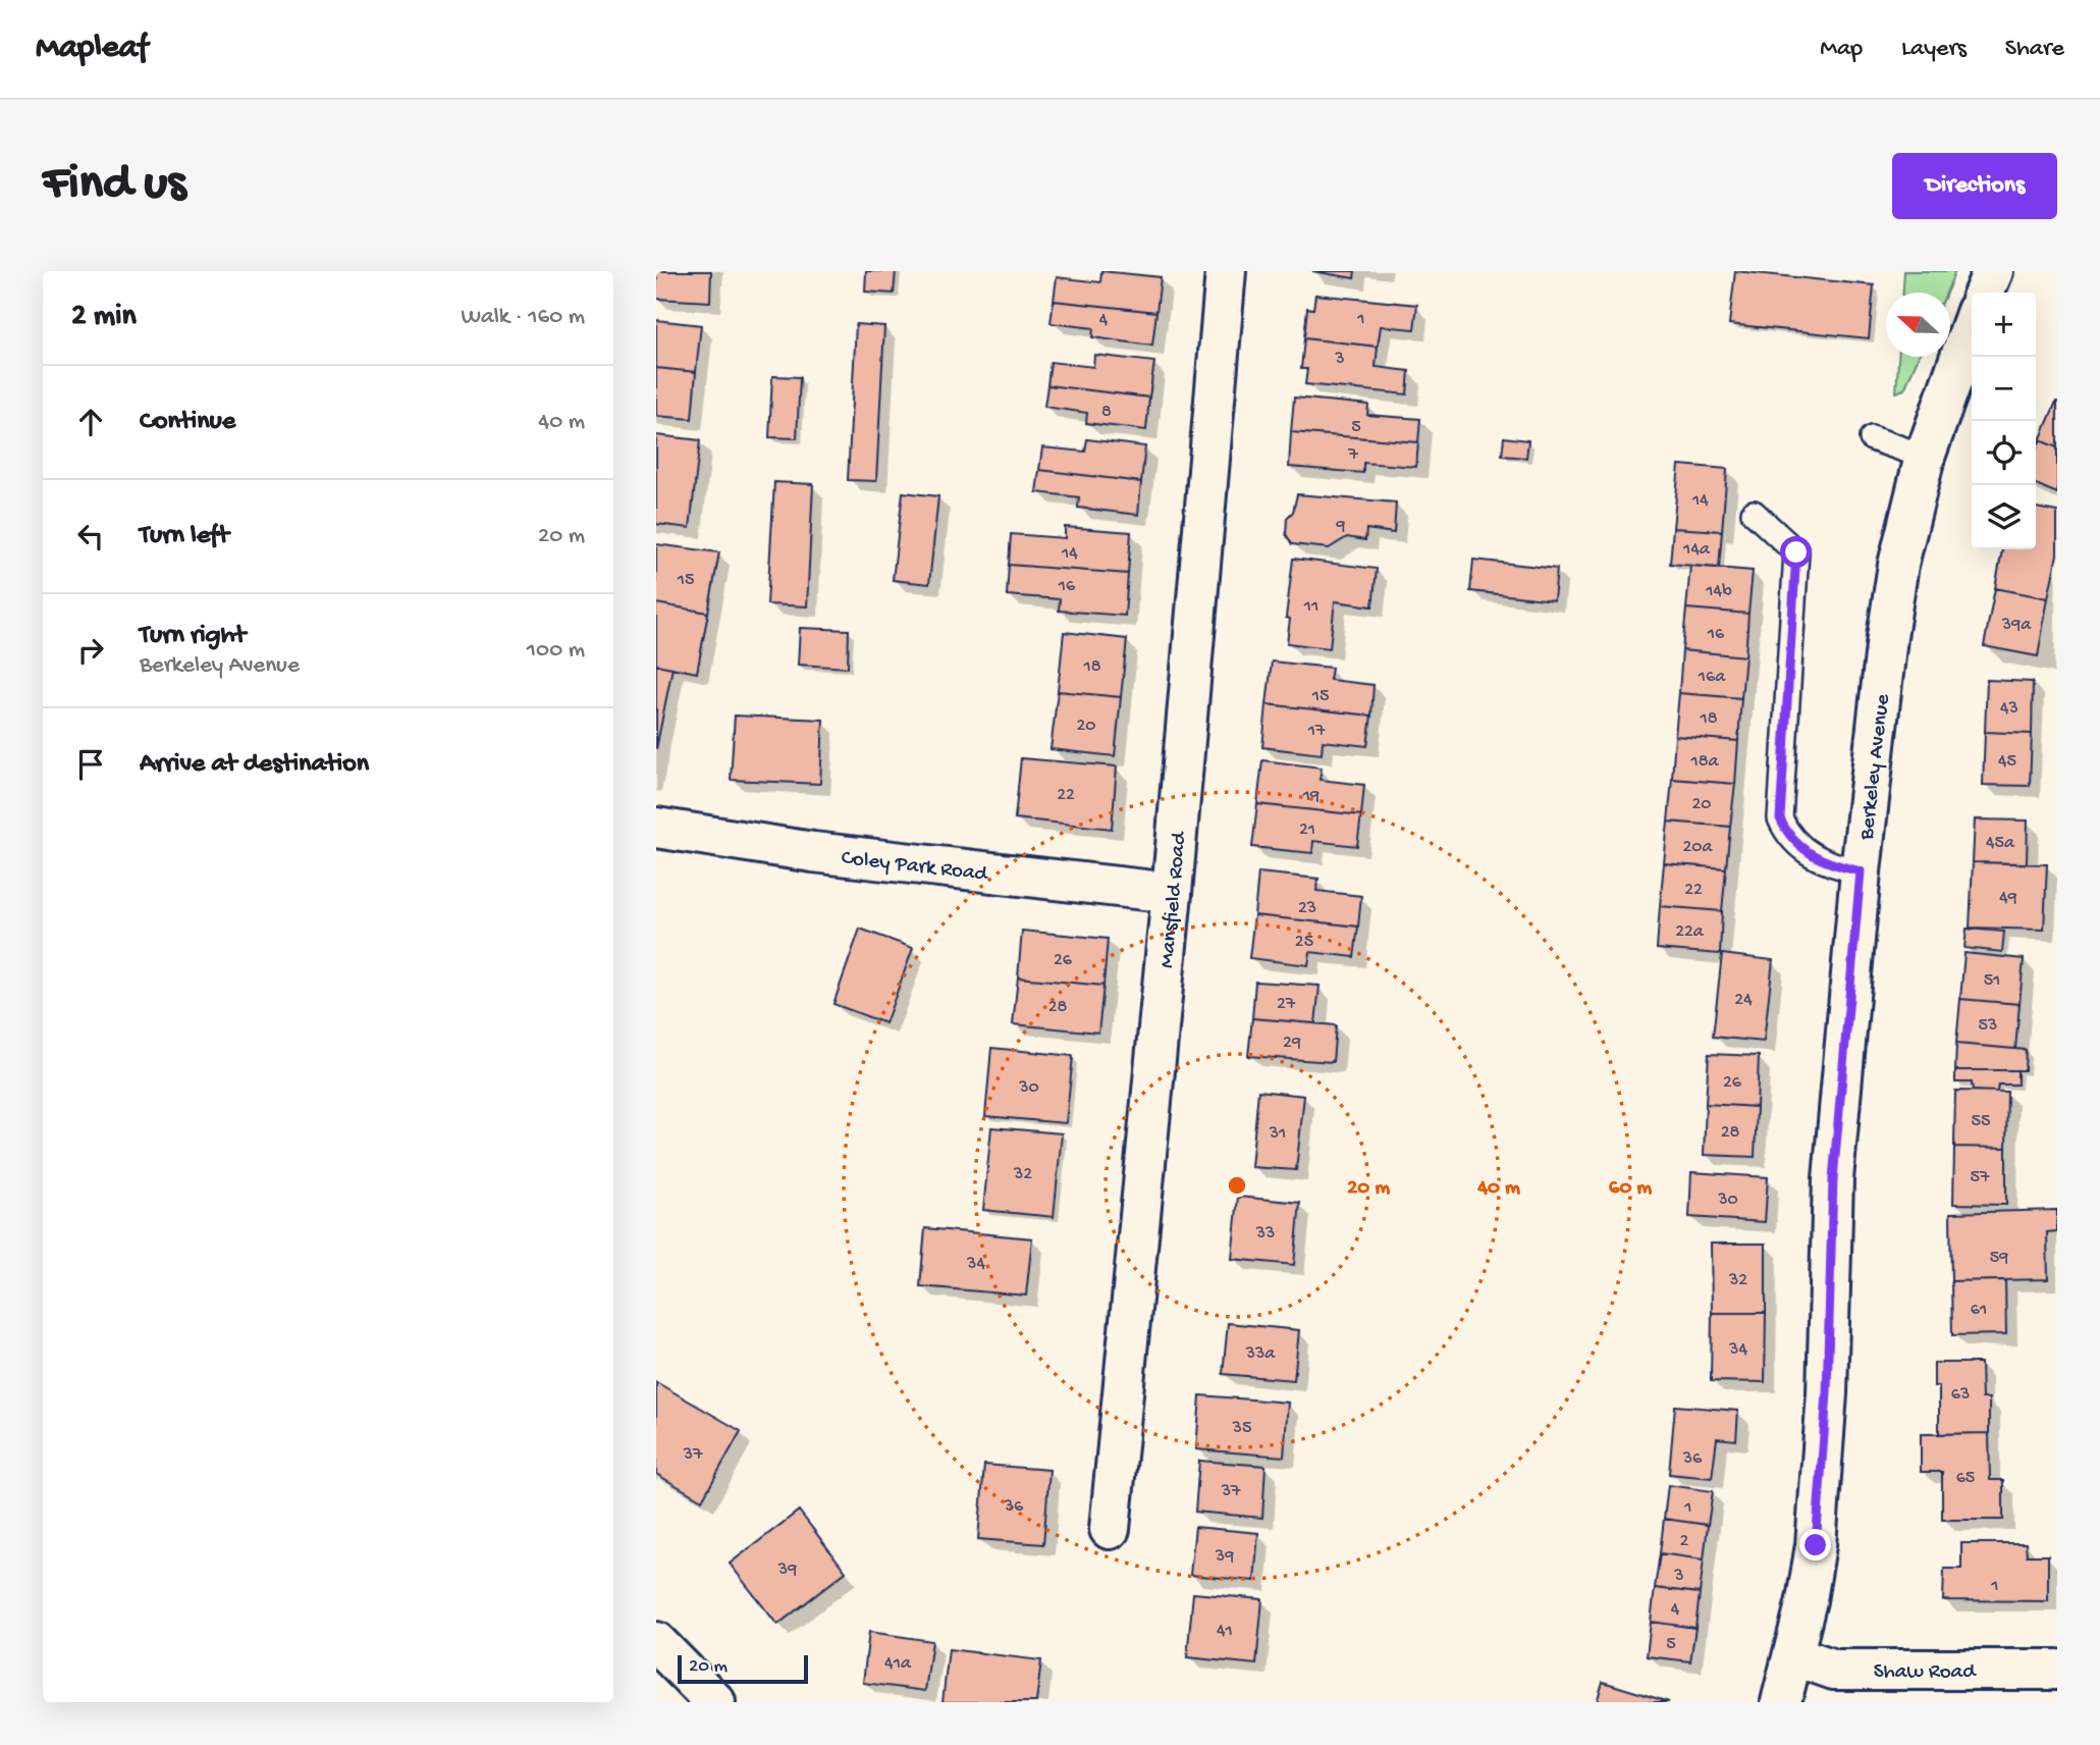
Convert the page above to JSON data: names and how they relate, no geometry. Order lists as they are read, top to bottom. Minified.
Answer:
{"streets":{"street":["Berkeley Avenue","Coley Park Road","Mansfield Road","Shaw Road"]},"crossings":[["Berkeley Avenue","Shaw Road"],["Coley Park Road","Mansfield Road"]],"house_numbers":["1","4","3","8","5","7","14","9","14a","14","15","16","14b","11","39a","16","18","16a","15","43","18","20","17","18a","45","22","19","20","21","45a","20a","22","49","23","22a","25","26","51","24","27","28","53","29","26","30","55","28","31","32","57","30","33","59","34","32","61","34","33a","63","35","37","36","65","37","36","1","2","39","39","3","1","4","41","5","41a"],"scale_bar":"20 m","north":"left","page":{"header":"Mapleaf","nav":["Map","Layers","Share"],"buttons":"Directions","title":"Find us","heading":["2 min","Walk · 160 m"],"map_buttons":["+","−"],"list":[["Continue","40 m"],["Turn left","20 m"],["Turn right","Berkeley Avenue","100 m"],"Arrive at destination"],"scale":"20 m"},"rings":["20 m","40 m","60 m"]}
